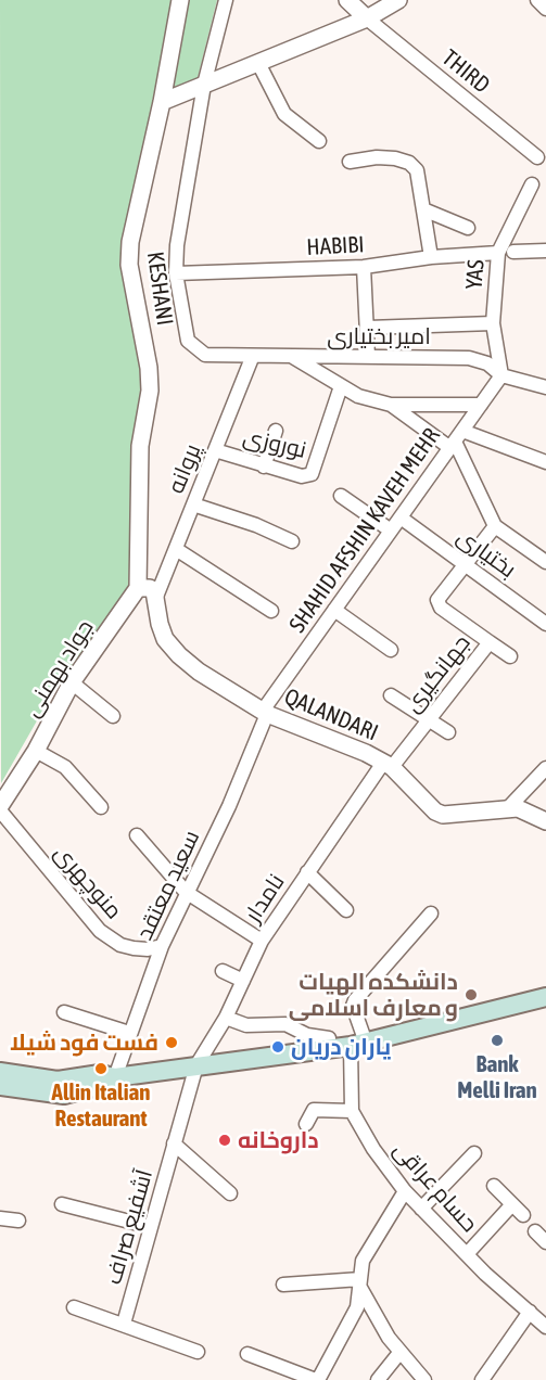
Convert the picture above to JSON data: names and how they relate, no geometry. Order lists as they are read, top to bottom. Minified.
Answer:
{"streets":{"street":["THIRD","HABIBI","YAS","KESHANI","امیر بختیاری","نوروزی","پروانه","SHAHID AFSHIN KAVEH MEHR","بختیاری","جواد بهمنی","جهانگیری","QALANDARI","منوچهری","سعید معتقد","نامدار","حسام عراقی","آشفیع صراف"]},"crossings":[["HABIBI","YAS"],["HABIBI","امیر بختیاری"],["YAS","امیر بختیاری"],["YAS","SHAHID AFSHIN KAVEH MEHR"],["KESHANI","جواد بهمنی"],["امیر بختیاری","پروانه"],["امیر بختیاری","SHAHID AFSHIN KAVEH MEHR"],["نوروزی","پروانه"],["پروانه","QALANDARI"],["SHAHID AFSHIN KAVEH MEHR","بختیاری"],["SHAHID AFSHIN KAVEH MEHR","QALANDARI"],["SHAHID AFSHIN KAVEH MEHR","سعید معتقد"],["بختیاری","جهانگیری"],["جواد بهمنی","منوچهری"],["جهانگیری","QALANDARI"],["جهانگیری","نامدار"],["QALANDARI","سعید معتقد"],["QALANDARI","نامدار"],["منوچهری","سعید معتقد"],["نامدار","آشفیع صراف"]],"places":["دانشکده الهیات و معارف اسلامی","Bank Melli Iran","فست فود شیلا","یاران دریان","Allin Italian Restaurant","داروخانه"]}
